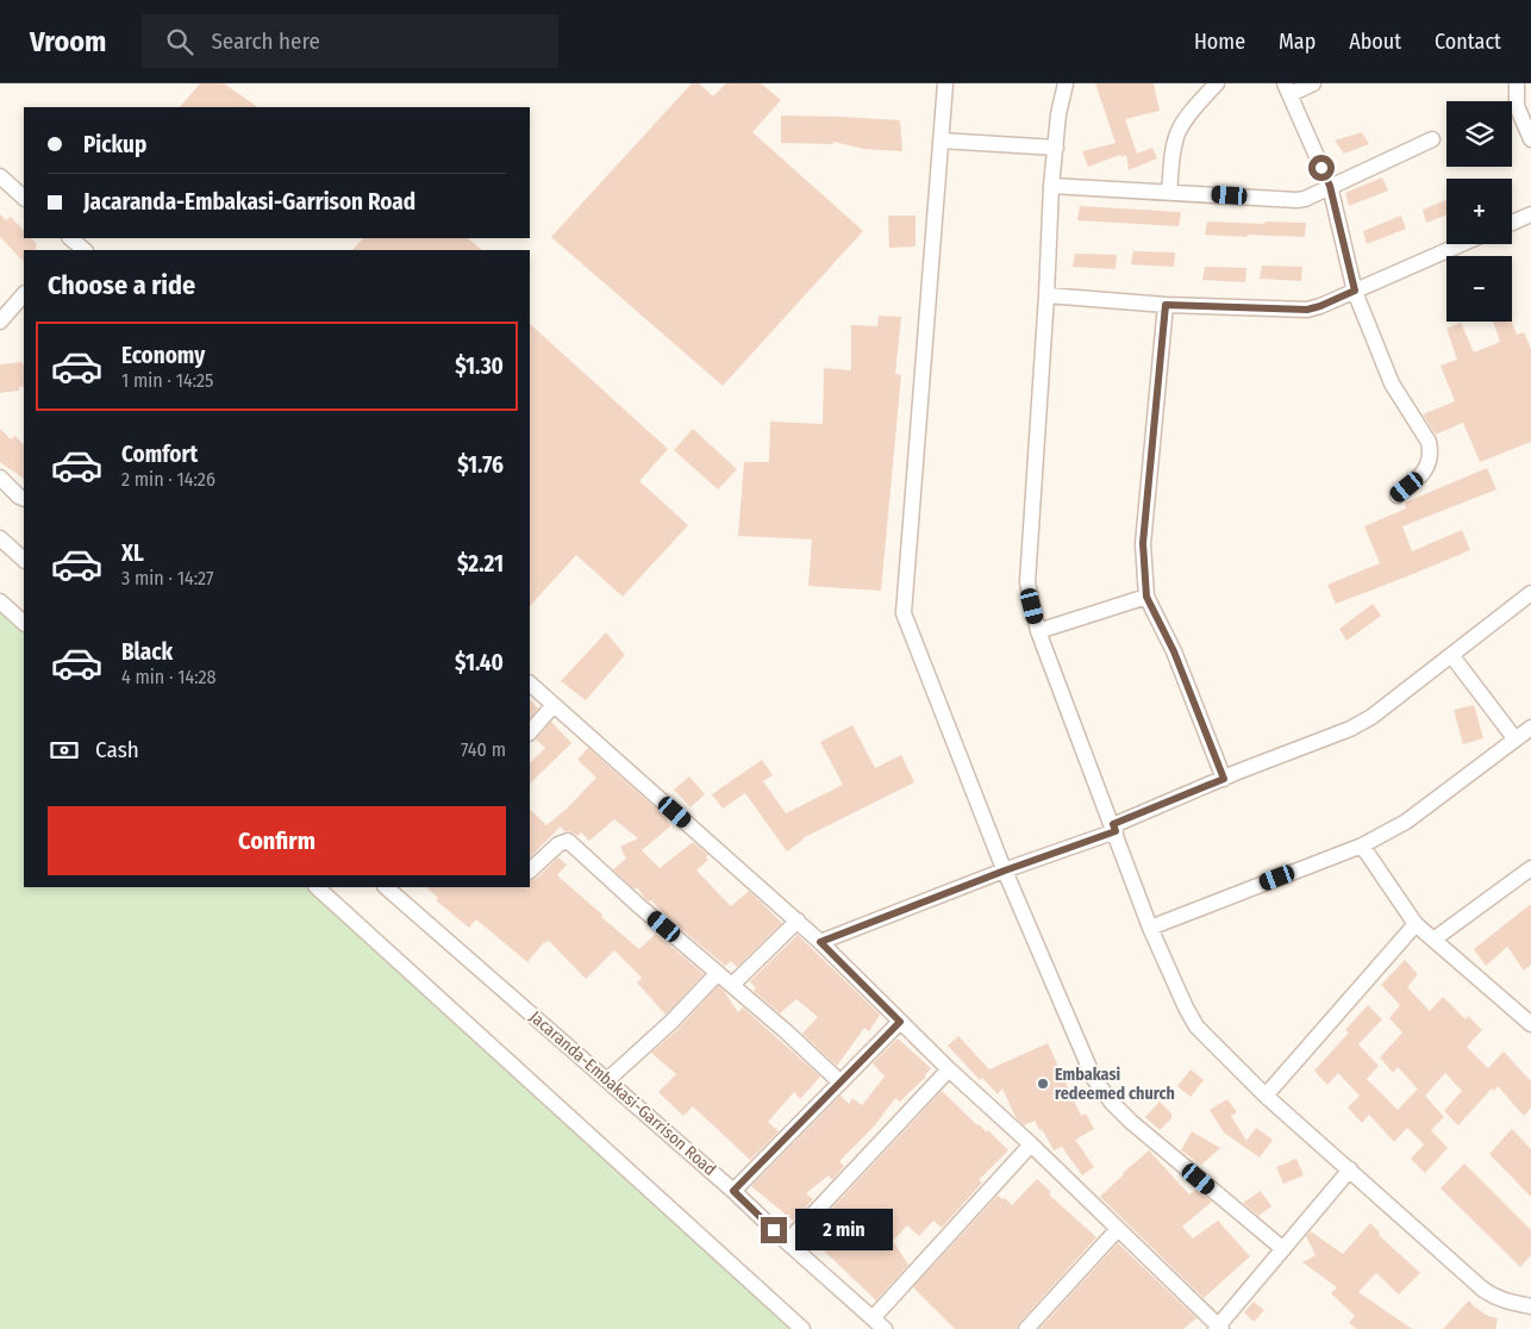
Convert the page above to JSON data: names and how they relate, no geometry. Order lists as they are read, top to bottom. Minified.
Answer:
{"streets":{"street":["Jacaranda-Embakasi-Garrison Road"]},"places":["Embakasi redeemed church"],"page":{"header":"Vroom","search":"Search here","nav":["Home","Map","About","Contact"],"map_buttons":["+","−"],"banner":["Pickup","Jacaranda-Embakasi-Garrison Road"],"heading":"Choose a ride","list":[{"name":"Economy","note":"1 min · 14:25","value":"$1.30"},{"name":"Comfort","note":"2 min · 14:26","value":"$1.76"},{"name":"XL","note":"3 min · 14:27","value":"$2.21"},{"name":"Black","note":"4 min · 14:28","value":"$1.40"}],"pay":["Cash","740 m"],"buttons":"Confirm","bubble":"2 min"}}
